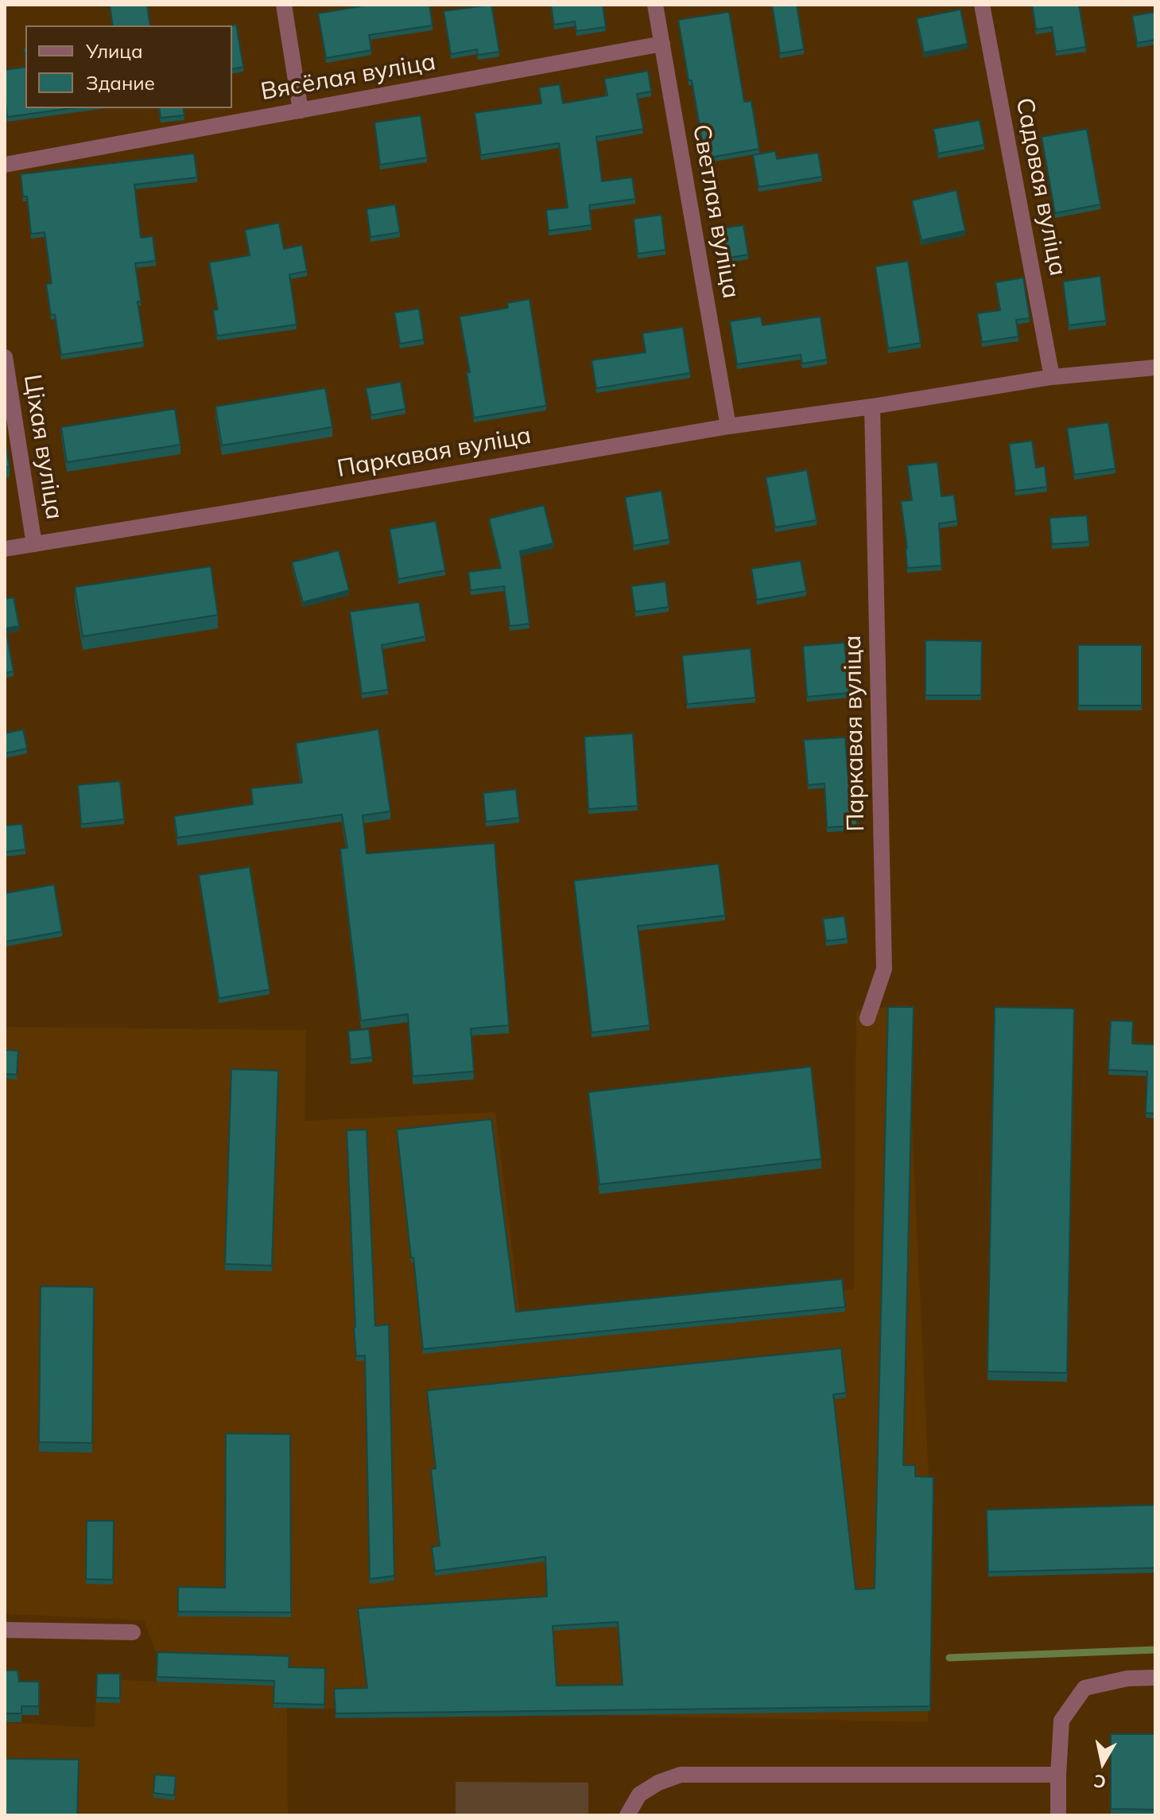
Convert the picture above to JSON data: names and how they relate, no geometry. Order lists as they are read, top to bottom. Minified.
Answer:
{"streets":{"street":["Вясёлая вуліца","Садовая вуліца","Светлая вуліца","Ціхая вуліца","Паркавая вуліца"]},"crossings":[["Вясёлая вуліца","Светлая вуліца"],["Садовая вуліца","Паркавая вуліца"],["Светлая вуліца","Паркавая вуліца"],["Ціхая вуліца","Паркавая вуліца"]],"legend":["Улица","Здание"],"north":"bottom"}
